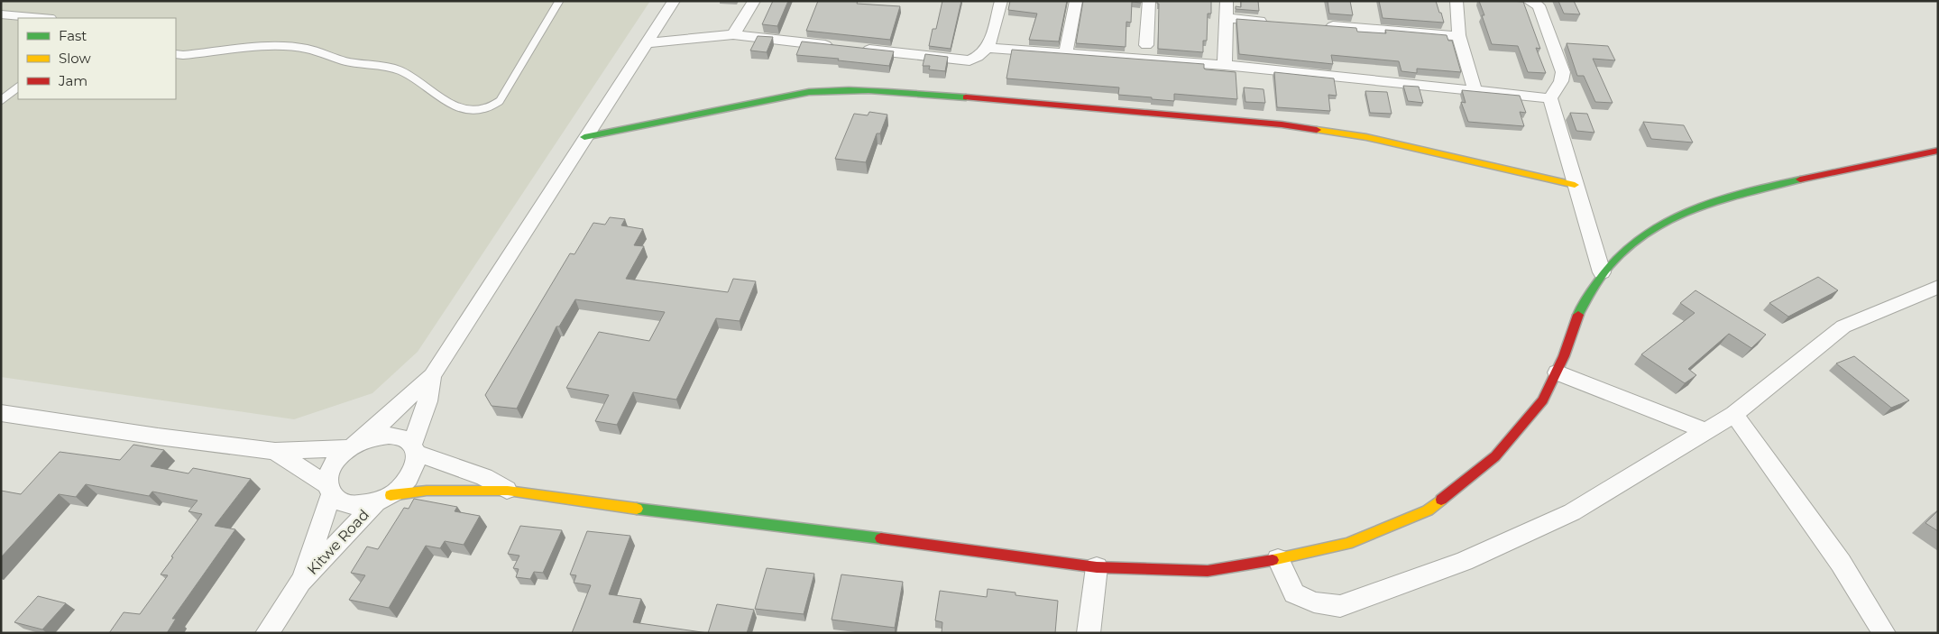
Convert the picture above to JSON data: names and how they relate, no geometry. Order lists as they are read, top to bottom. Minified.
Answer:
{"streets":{"street":["Kitwe Road"]},"legend":["Fast","Slow","Jam"]}
